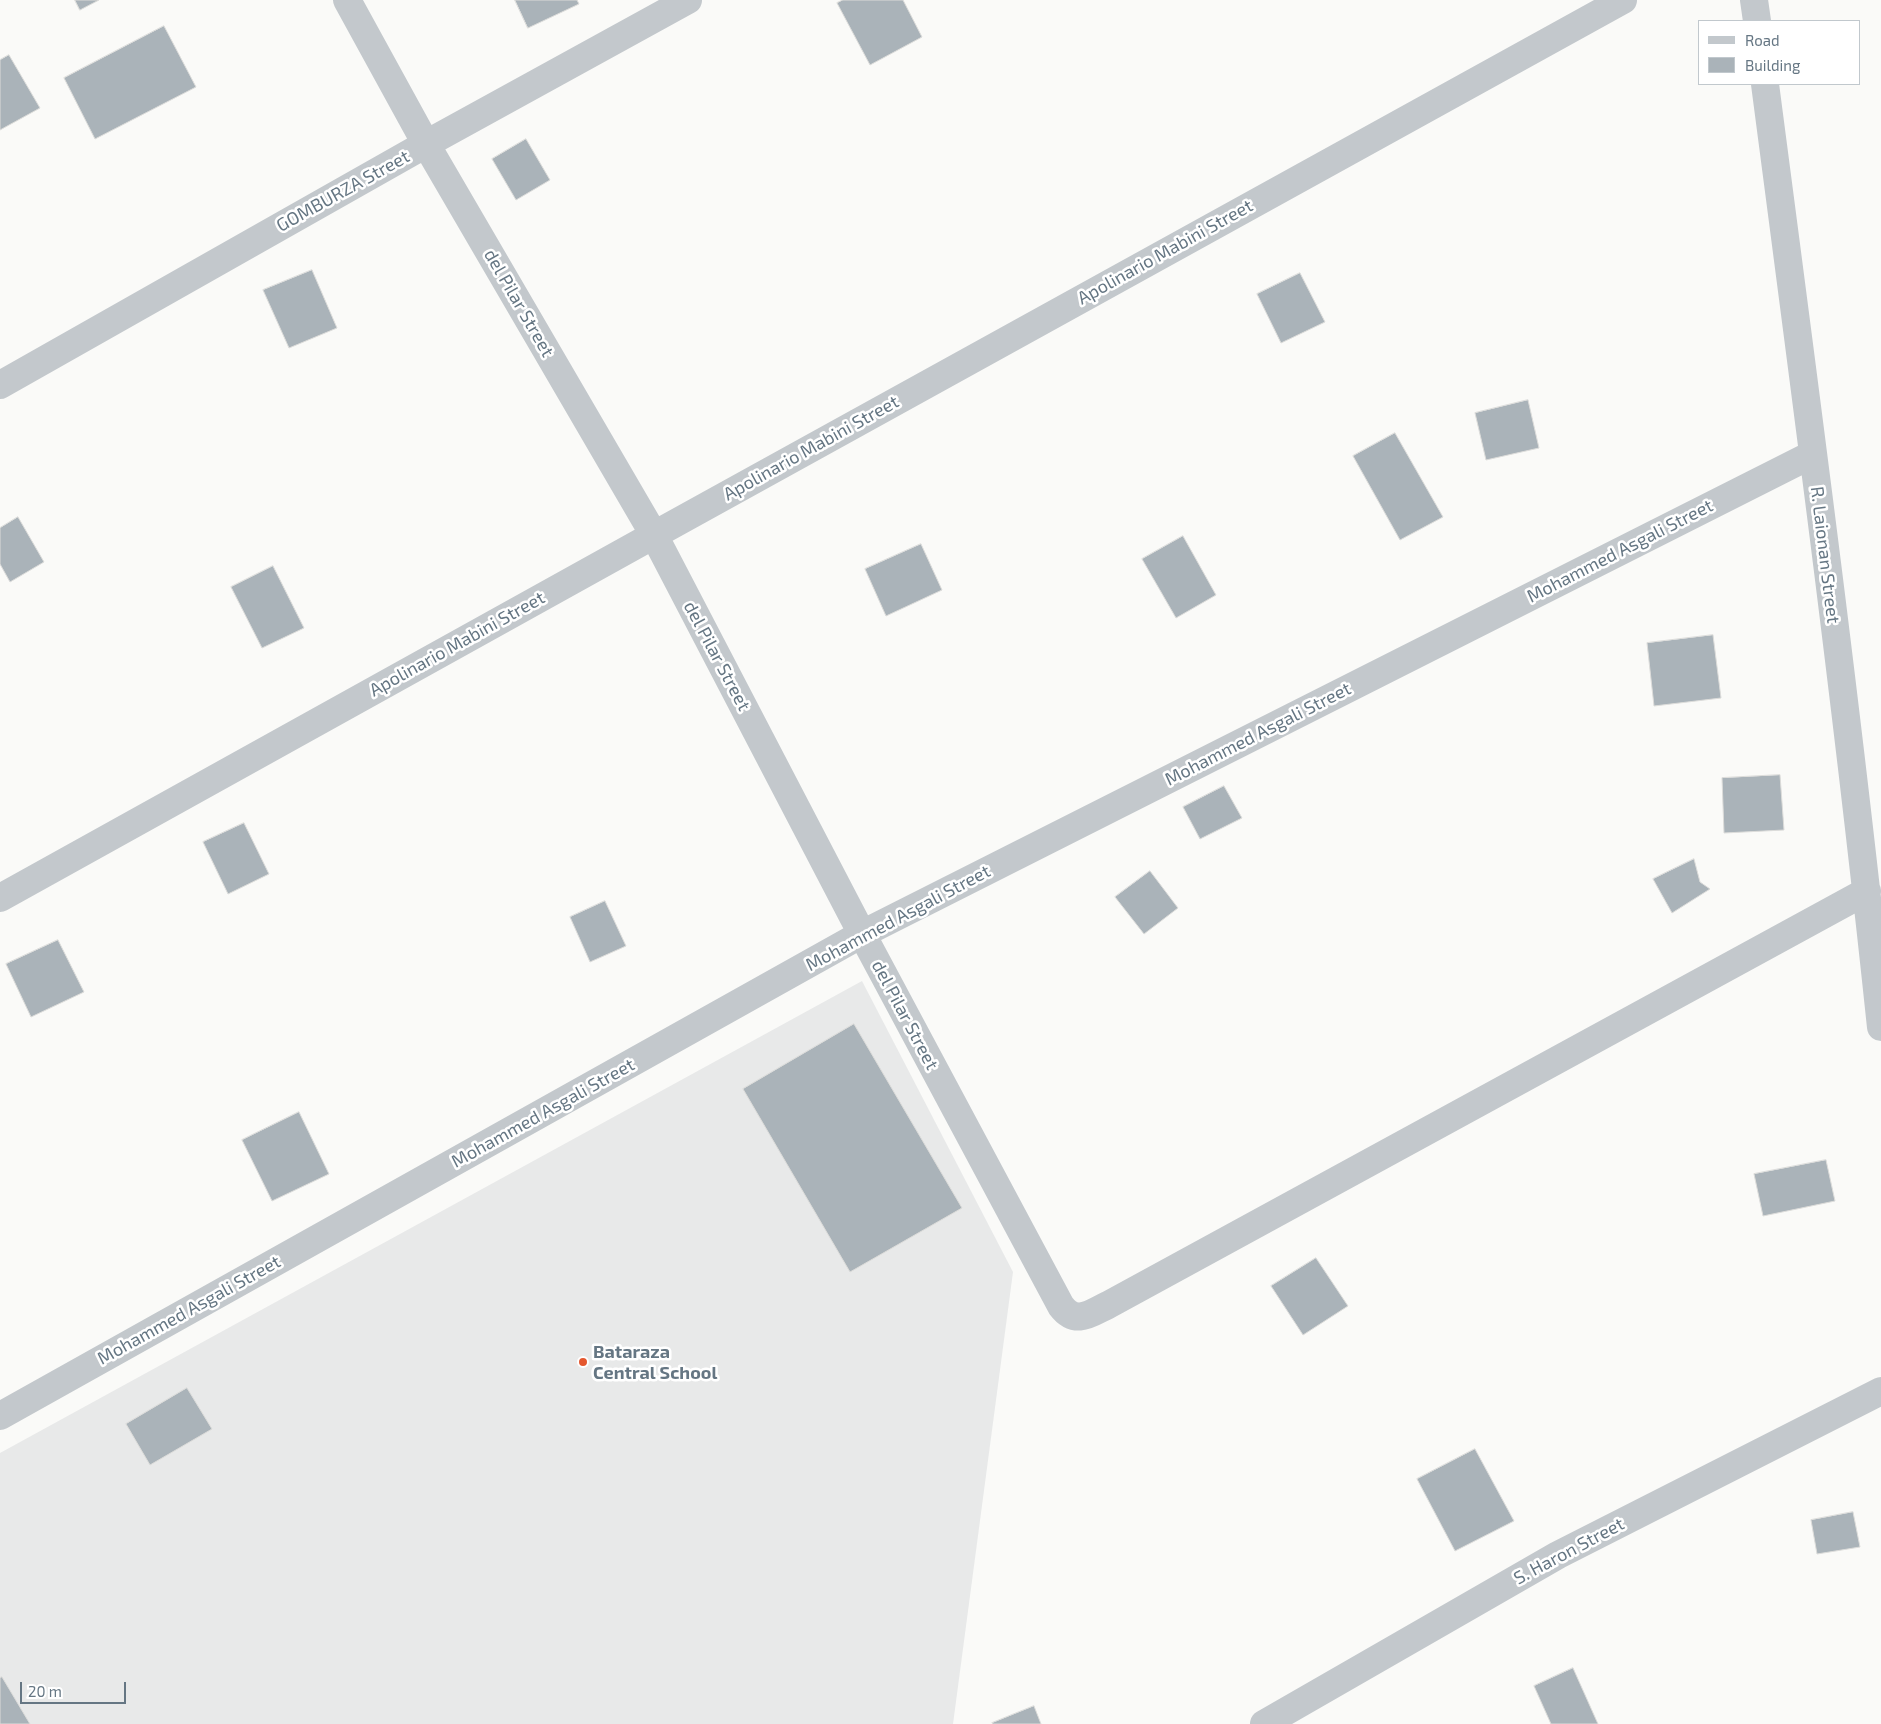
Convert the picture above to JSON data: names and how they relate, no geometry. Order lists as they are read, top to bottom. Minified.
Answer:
{"streets":{"street":["GOMBURZA Street","Apolinario Mabini Street","del Pilar Street","Mohammed Asgali Street","R. Laionan Street","S. Haron Street"]},"crossings":[["GOMBURZA Street","del Pilar Street"],["Apolinario Mabini Street","del Pilar Street"],["del Pilar Street","Mohammed Asgali Street"],["del Pilar Street","R. Laionan Street"],["Mohammed Asgali Street","R. Laionan Street"]],"places":["Bataraza Central School"],"legend":["Road","Building"],"scale_bar":"20 m"}
